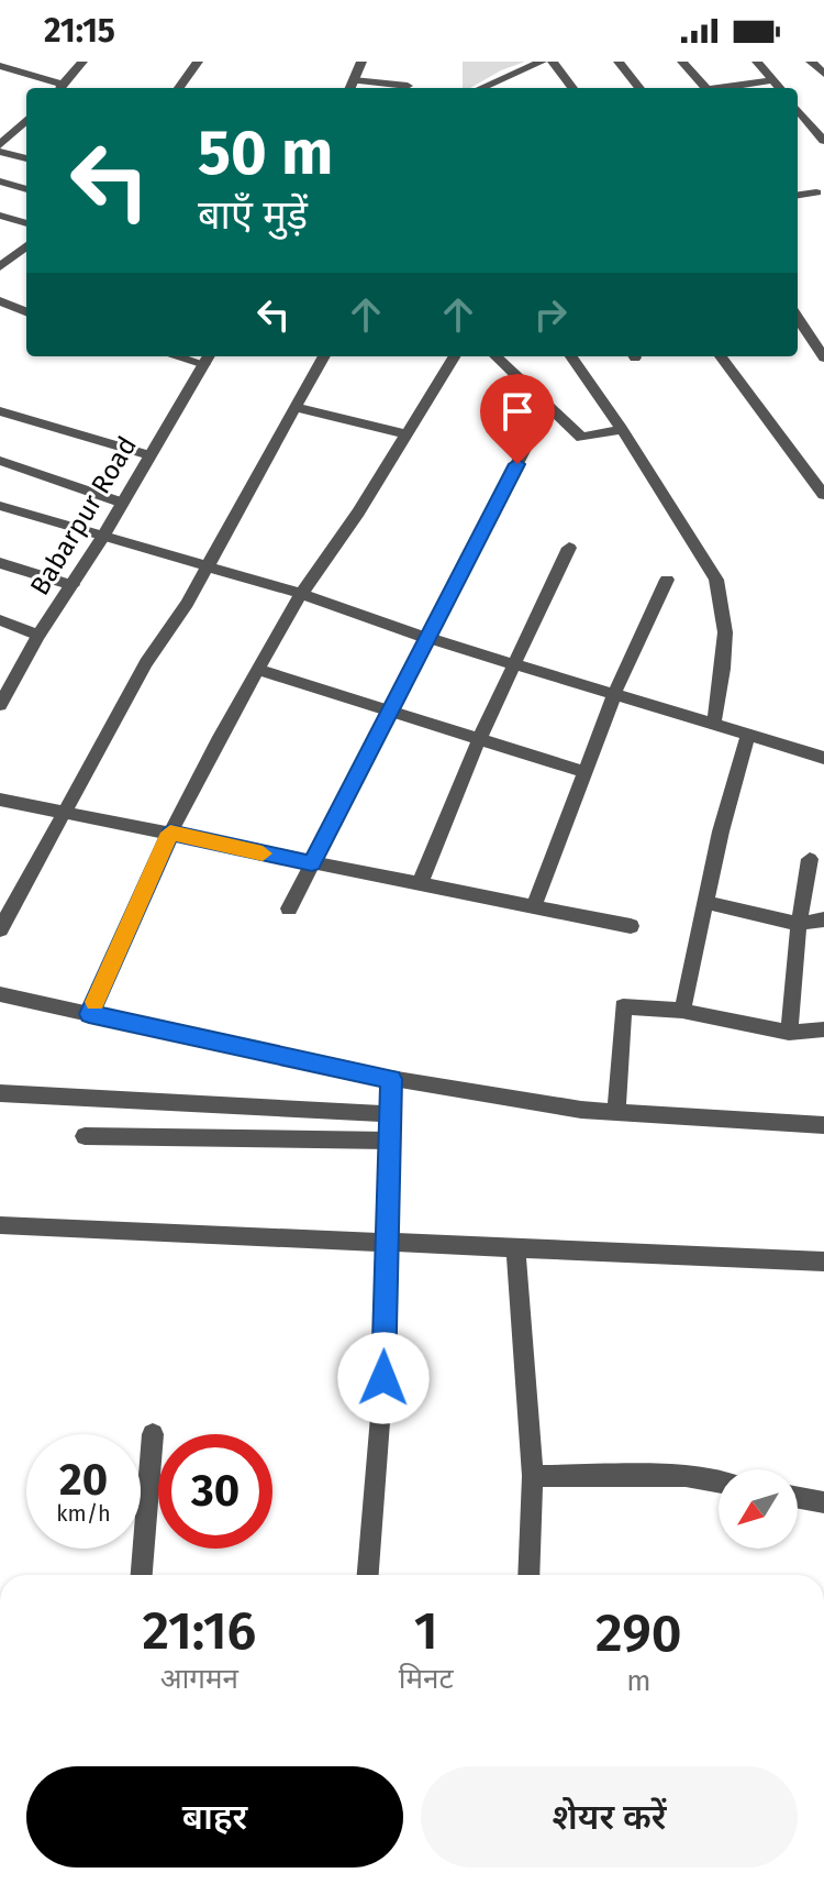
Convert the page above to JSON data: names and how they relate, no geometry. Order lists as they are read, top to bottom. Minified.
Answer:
{"streets":{"street":["Babarpur Road"]},"north":"bottom left","page":{"status":"21:15","turn":["50 m","बाएँ मुड़ें"],"speed":"20 km/h","limit":"30","eta":["21:16","आगमन","1","मिनट","290","m"],"buttons":["बाहर","शेयर करें"]}}
